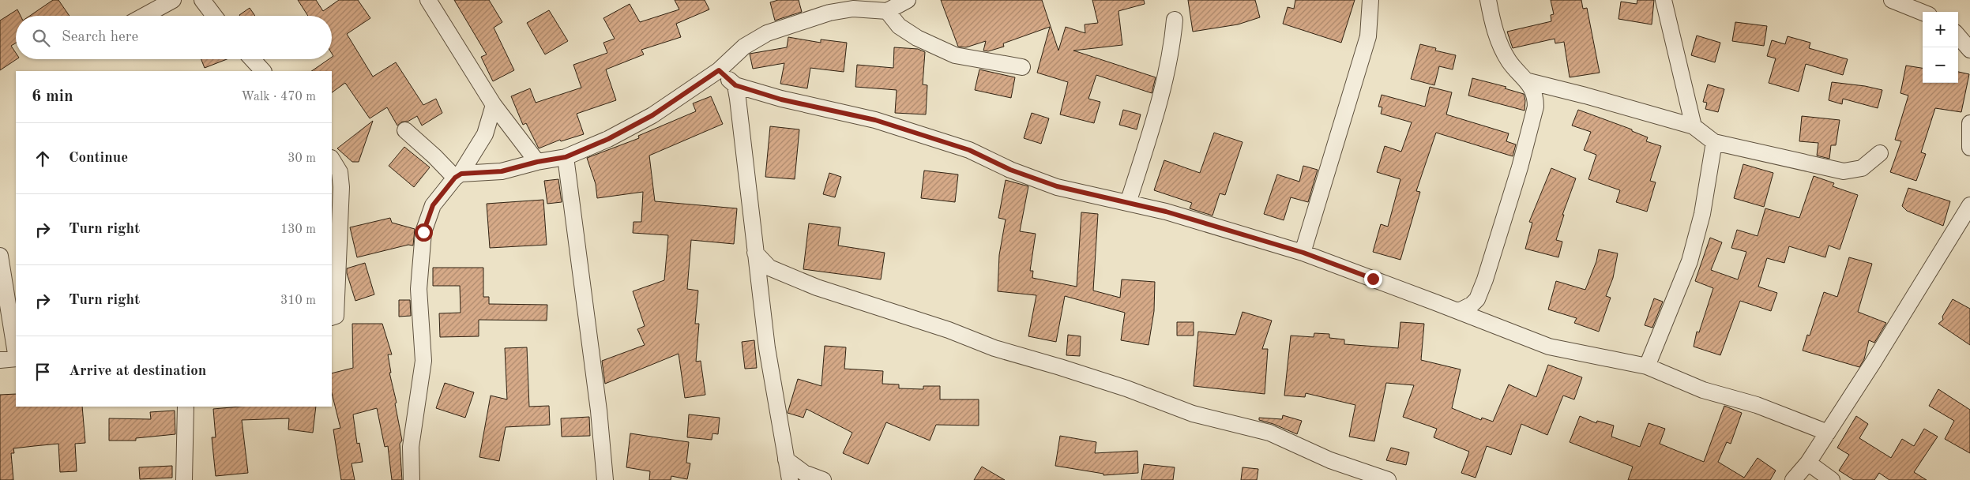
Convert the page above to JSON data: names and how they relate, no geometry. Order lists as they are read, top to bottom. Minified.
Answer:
{"page":{"map_buttons":["+","−"],"search":"Search here","heading":["6 min","Walk · 470 m"],"list":[["Continue","30 m"],["Turn right","130 m"],["Turn right","310 m"],"Arrive at destination"]}}
